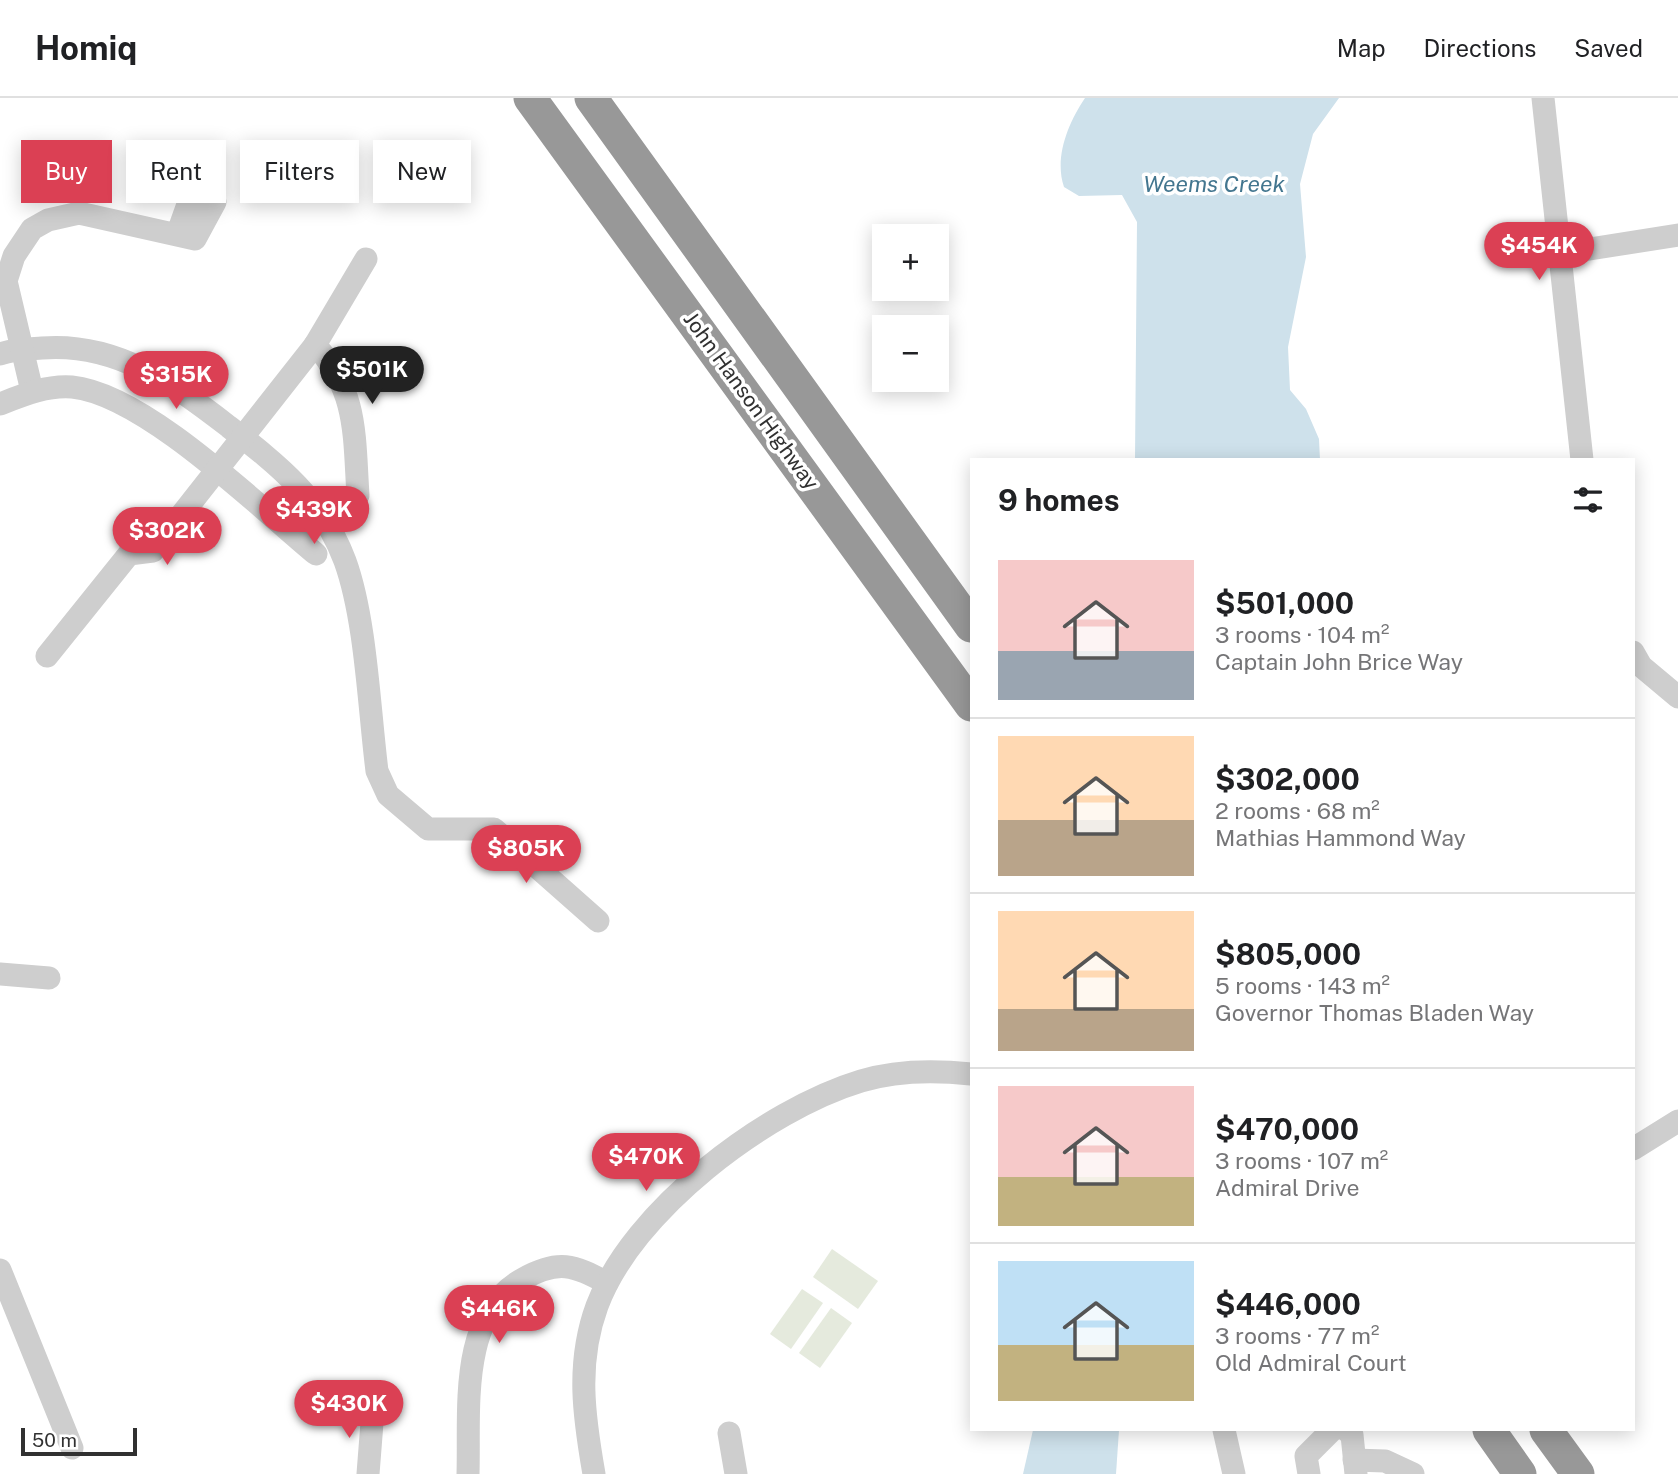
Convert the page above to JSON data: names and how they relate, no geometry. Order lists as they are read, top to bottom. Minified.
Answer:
{"streets":{"highway":["John Hanson Highway"]},"water":["Weems Creek"],"scale_bar":"50 m","page":{"header":"Homiq","nav":["Map","Directions","Saved"],"chip":["Buy","Rent","Filters","New"],"price":["$454K","$501K","$315K","$439K","$302K","$805K","$470K","$446K","$430K"],"map_buttons":["+","−"],"heading":"9 homes","list":[{"name":"$501,000","note":"3 rooms · 104 m² · Captain John Brice Way"},{"name":"$302,000","note":"2 rooms · 68 m² · Mathias Hammond Way"},{"name":"$805,000","note":"5 rooms · 143 m² · Governor Thomas Bladen Way"},{"name":"$470,000","note":"3 rooms · 107 m² · Admiral Drive"},{"name":"$446,000","note":"3 rooms · 77 m² · Old Admiral Court"}],"scale":"50 m"}}
